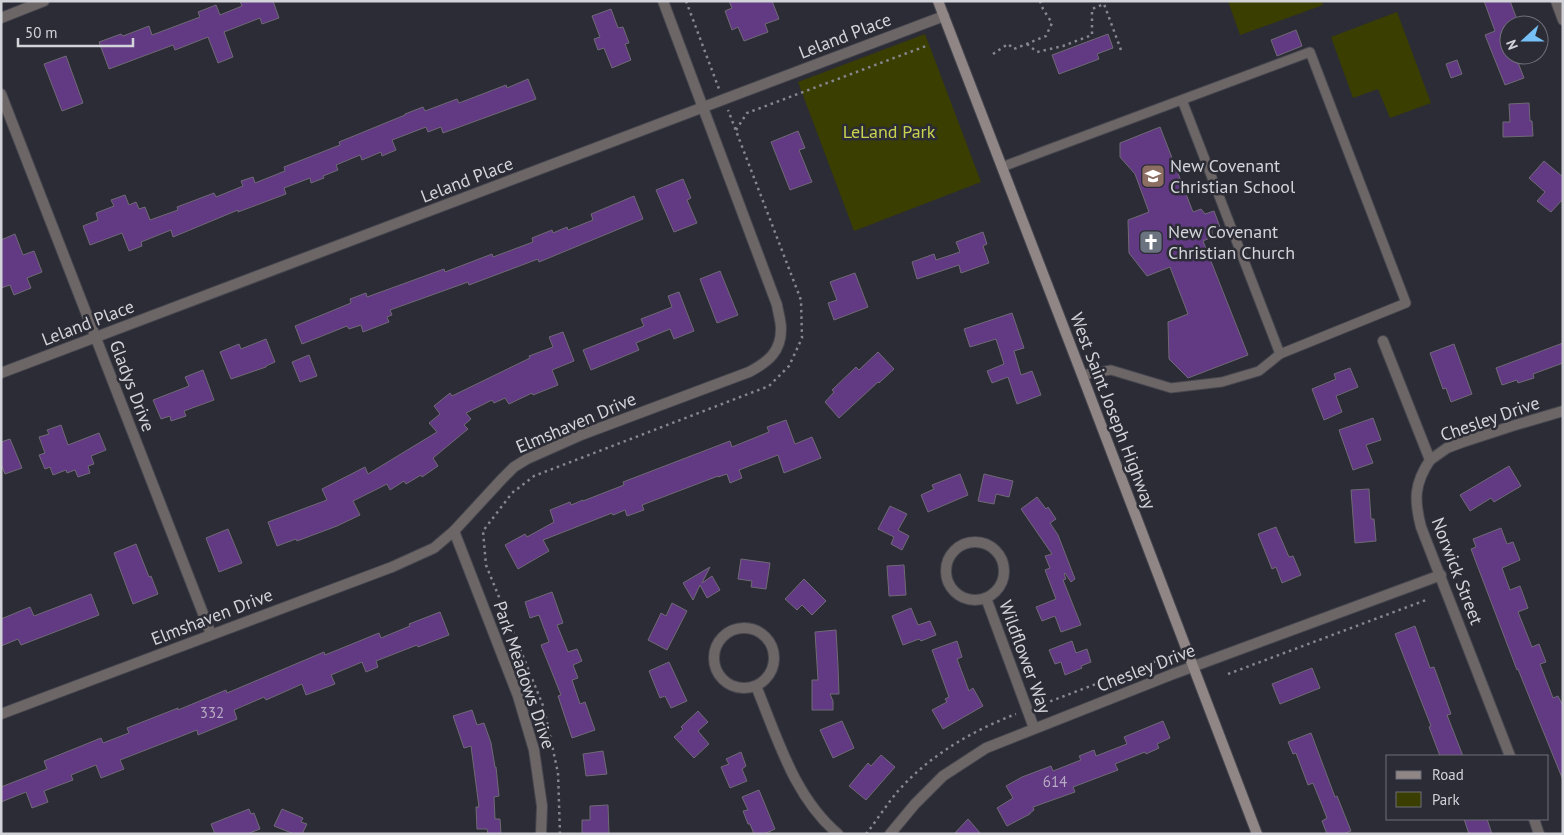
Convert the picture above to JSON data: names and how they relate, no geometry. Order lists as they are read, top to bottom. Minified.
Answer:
{"streets":{"street":["Leland Place","Gladys Drive","West Saint Joseph Highway","Chesley Drive","Elmshaven Drive","Norwick Street","Wildflower Way","Park Meadows Drive"]},"crossings":[["Leland Place","Gladys Drive"],["Leland Place","West Saint Joseph Highway"],["Leland Place","Elmshaven Drive"],["Gladys Drive","Elmshaven Drive"],["West Saint Joseph Highway","Chesley Drive"],["Chesley Drive","Norwick Street"],["Chesley Drive","Wildflower Way"],["Elmshaven Drive","Park Meadows Drive"]],"parks":["LeLand Park"],"places":{"school or university":["New Covenant Christian School"],"church":["New Covenant Christian Church"]},"house_numbers":["332","614"],"legend":["Road","Park"],"scale_bar":"50 m","north":"left"}
